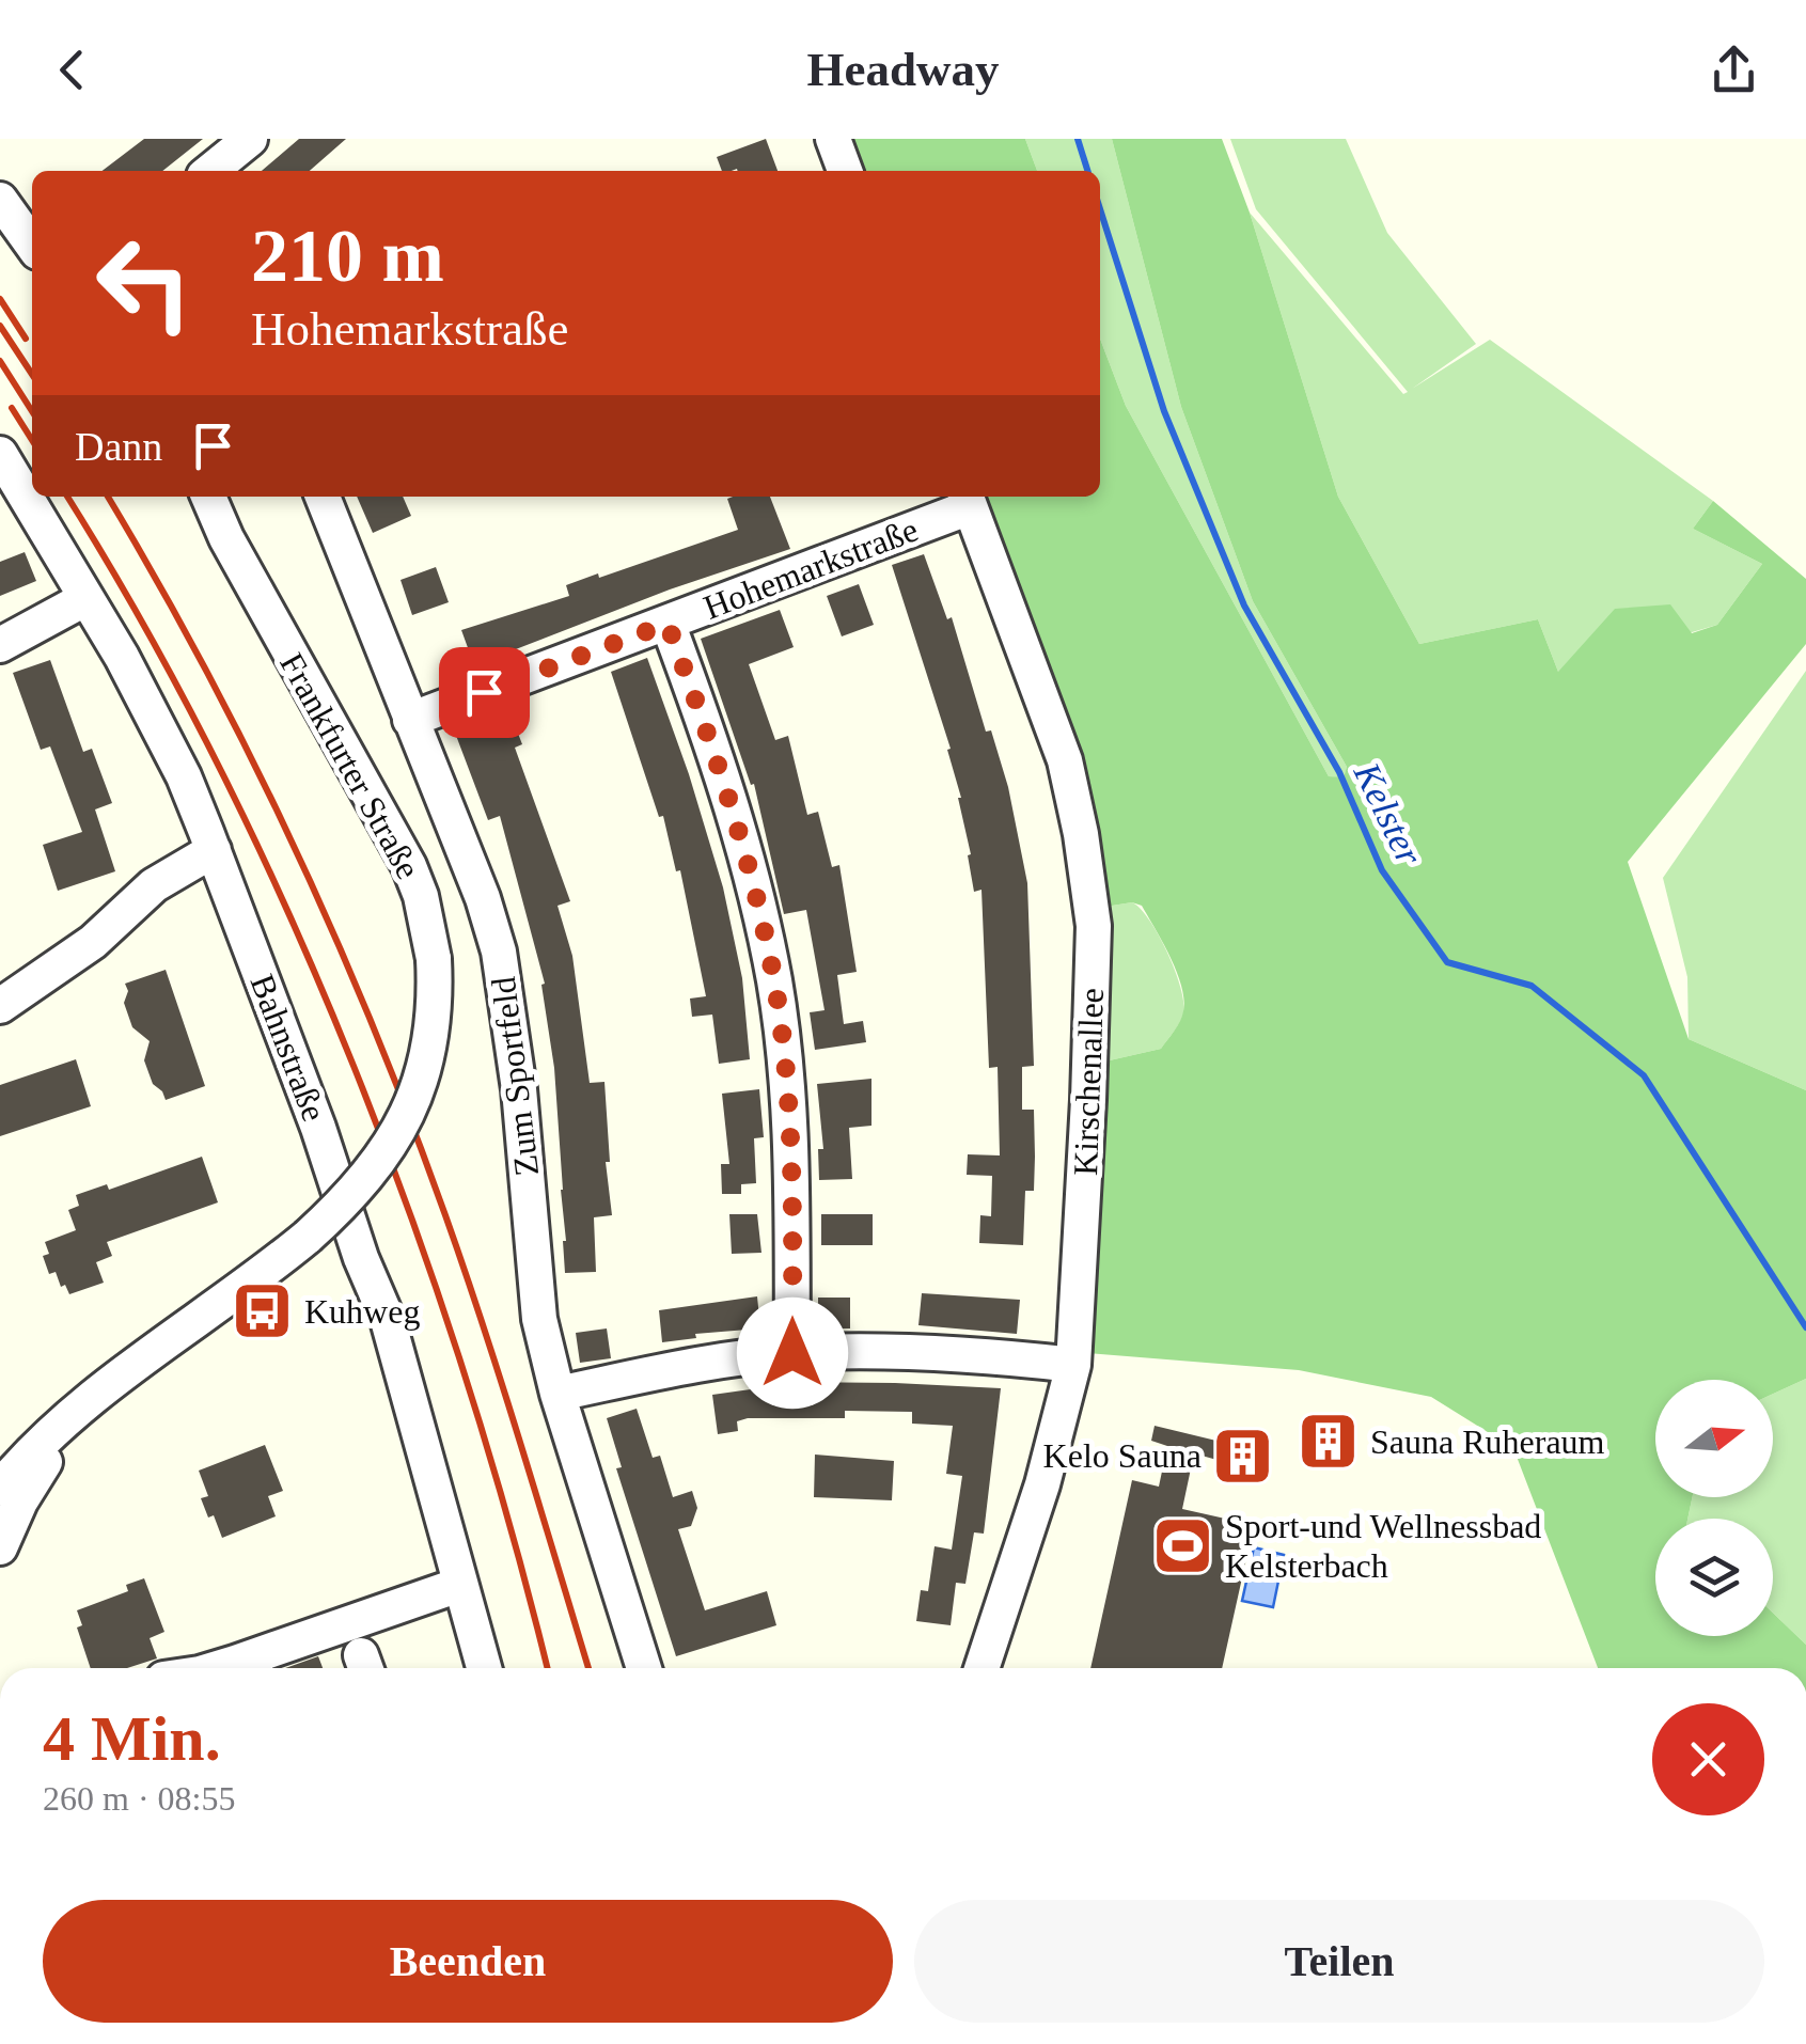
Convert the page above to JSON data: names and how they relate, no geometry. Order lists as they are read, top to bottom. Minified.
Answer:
{"streets":{"street":["Hohemarkstraße","Frankfurter Straße","Bahnstraße","Zum Sportfeld","Kirschenallee"]},"crossings":[["Hohemarkstraße","Zum Sportfeld"],["Hohemarkstraße","Kirschenallee"]],"water":["Kelster"],"places":{"bus stop":["Kuhweg"],"building":["Sauna Ruheraum","Kelo Sauna"],"sports":["Sport-und Wellnessbad Kelsterbach"]},"north":"right","page":{"header":"Headway","turn":["210 m","Hohemarkstraße"],"then":"Dann","heading":["4 Min.","260 m · 08:55"],"buttons":["Beenden","Teilen"]}}
